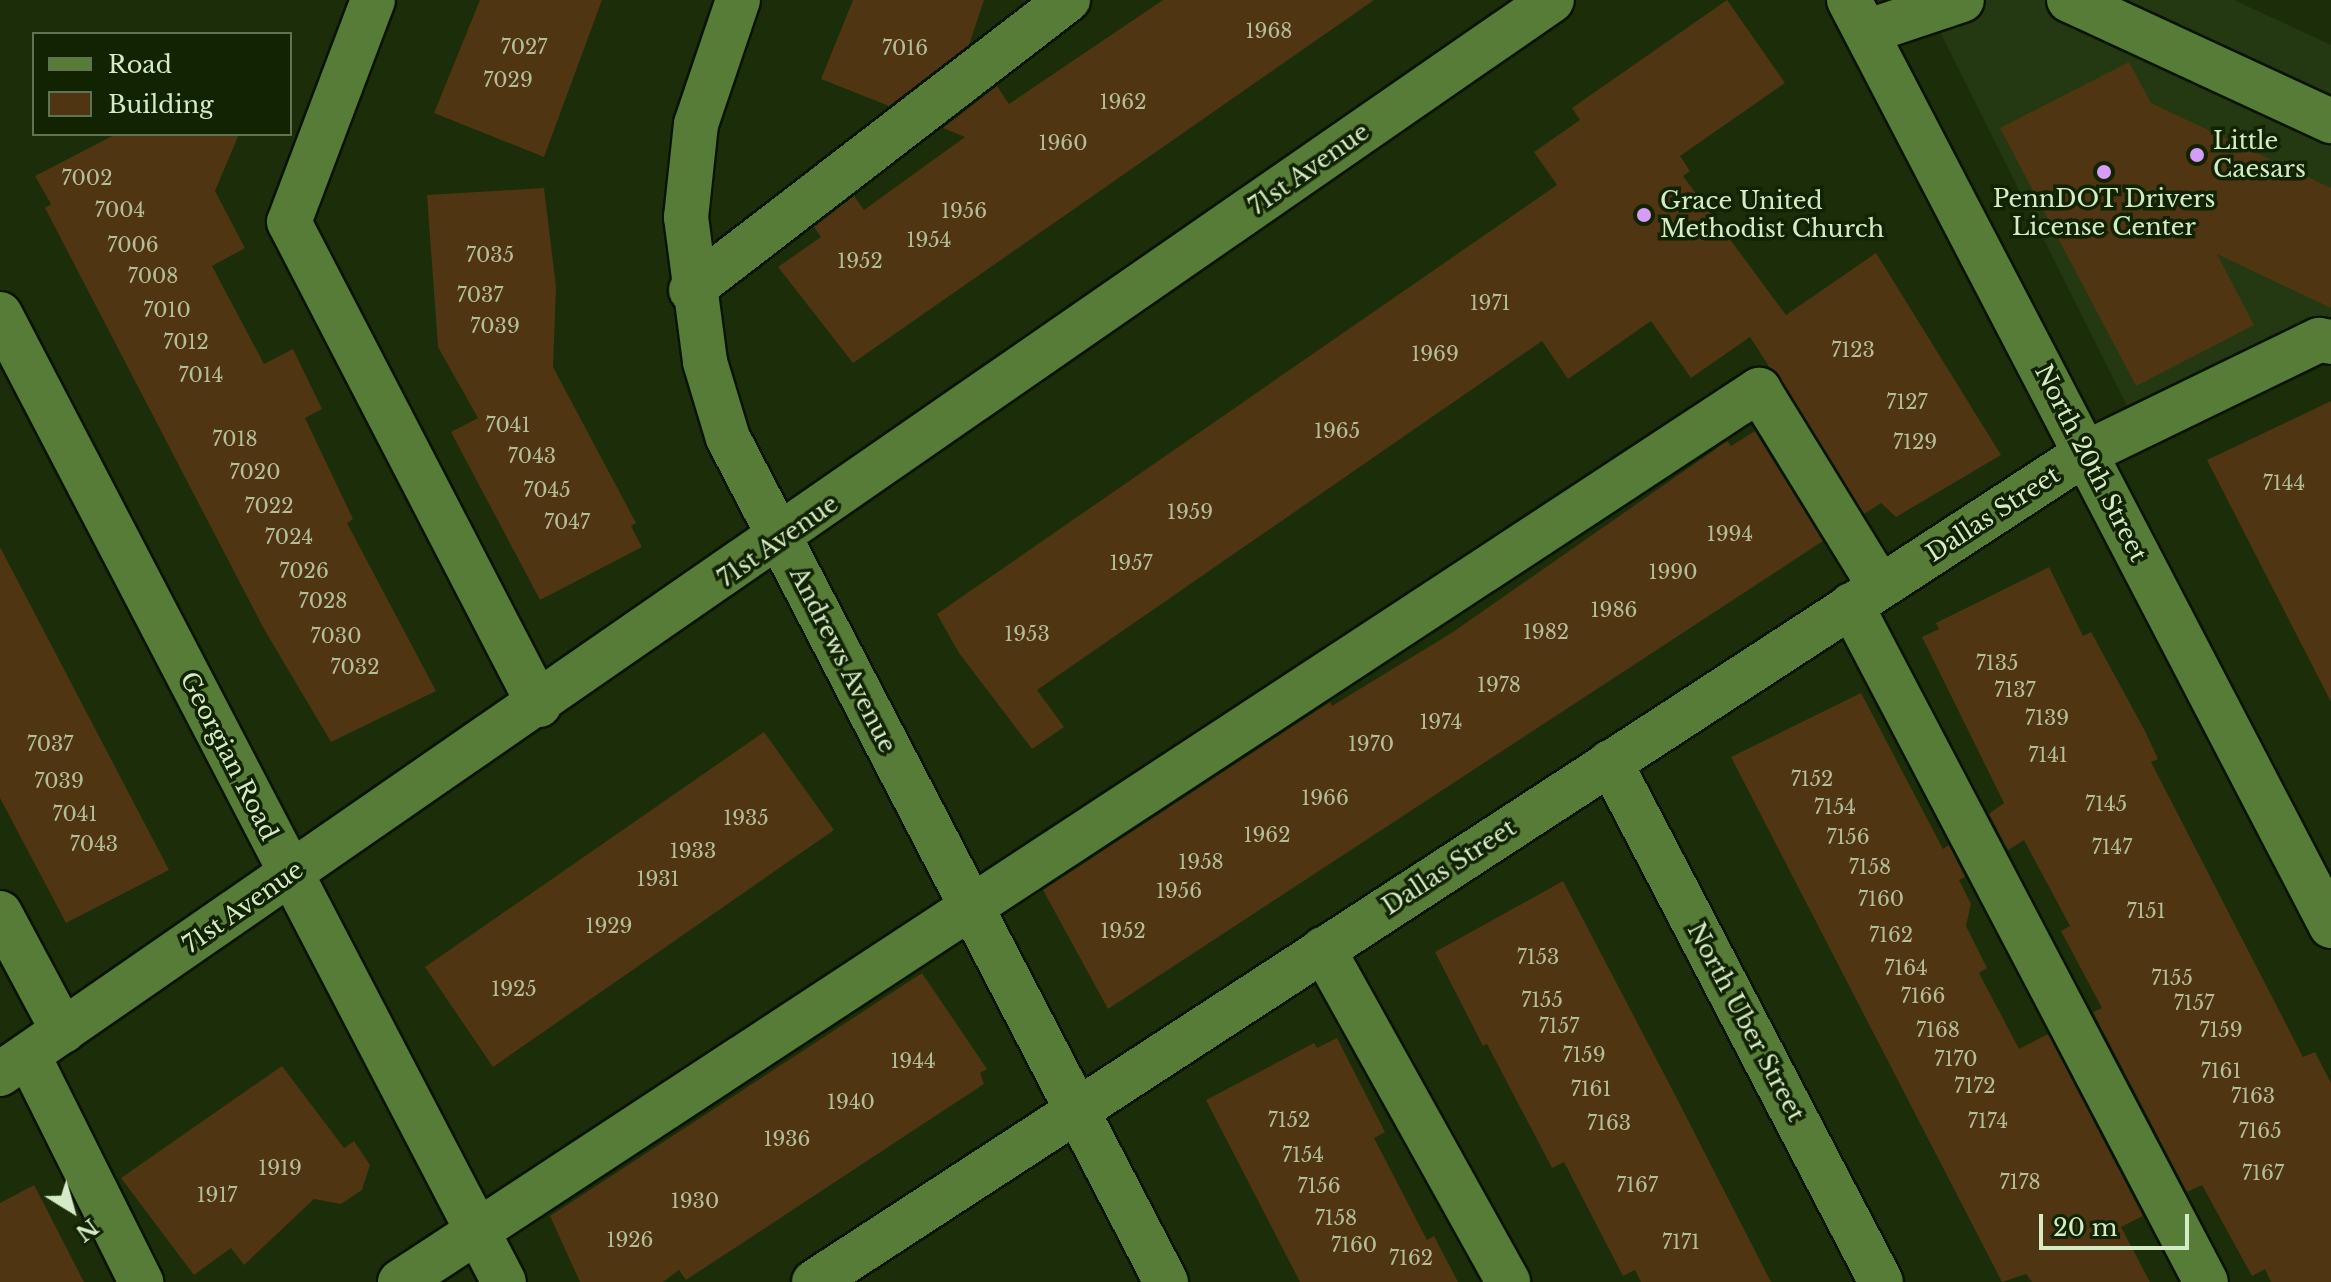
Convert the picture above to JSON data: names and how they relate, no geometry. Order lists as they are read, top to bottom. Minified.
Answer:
{"streets":{"street":["71st Avenue","North 20th Street","Dallas Street","Andrews Avenue","Georgian Road","North Uber Street"]},"crossings":[["71st Avenue","Andrews Avenue"],["71st Avenue","Georgian Road"],["North 20th Street","Dallas Street"],["Dallas Street","Andrews Avenue"],["Dallas Street","North Uber Street"]],"places":["Little Caesars","PennDOT Drivers License Center","Grace United Methodist Church"],"house_numbers":["1968","7027","7016","7029","1962","1960","7002","7004","1956","1954","7006","7035","1952","7008","7037","1971","7010","7039","7012","7123","1969","7014","7127","7041","1965","7018","7129","7043","7020","7144","7045","7022","1959","7047","1994","7024","1957","7026","1990","7028","1986","1982","1953","7030","7135","7032","1978","7137","7139","1974","7037","1970","7141","7152","7039","1966","7145","7154","7041","1935","1962","7156","7043","7147","1933","1958","7158","1931","1956","7160","7151","1929","1952","7162","7153","7164","7155","1925","7166","7155","7157","7157","7168","7159","7159","7170","1944","7161","7172","7161","7163","1940","7152","7174","7163","7165","1936","7154","1919","7167","7178","7167","7156","1917","1930","7158","1926","7171","7160","7162"],"legend":["Road","Building"],"scale_bar":"20 m","north":"bottom right"}
